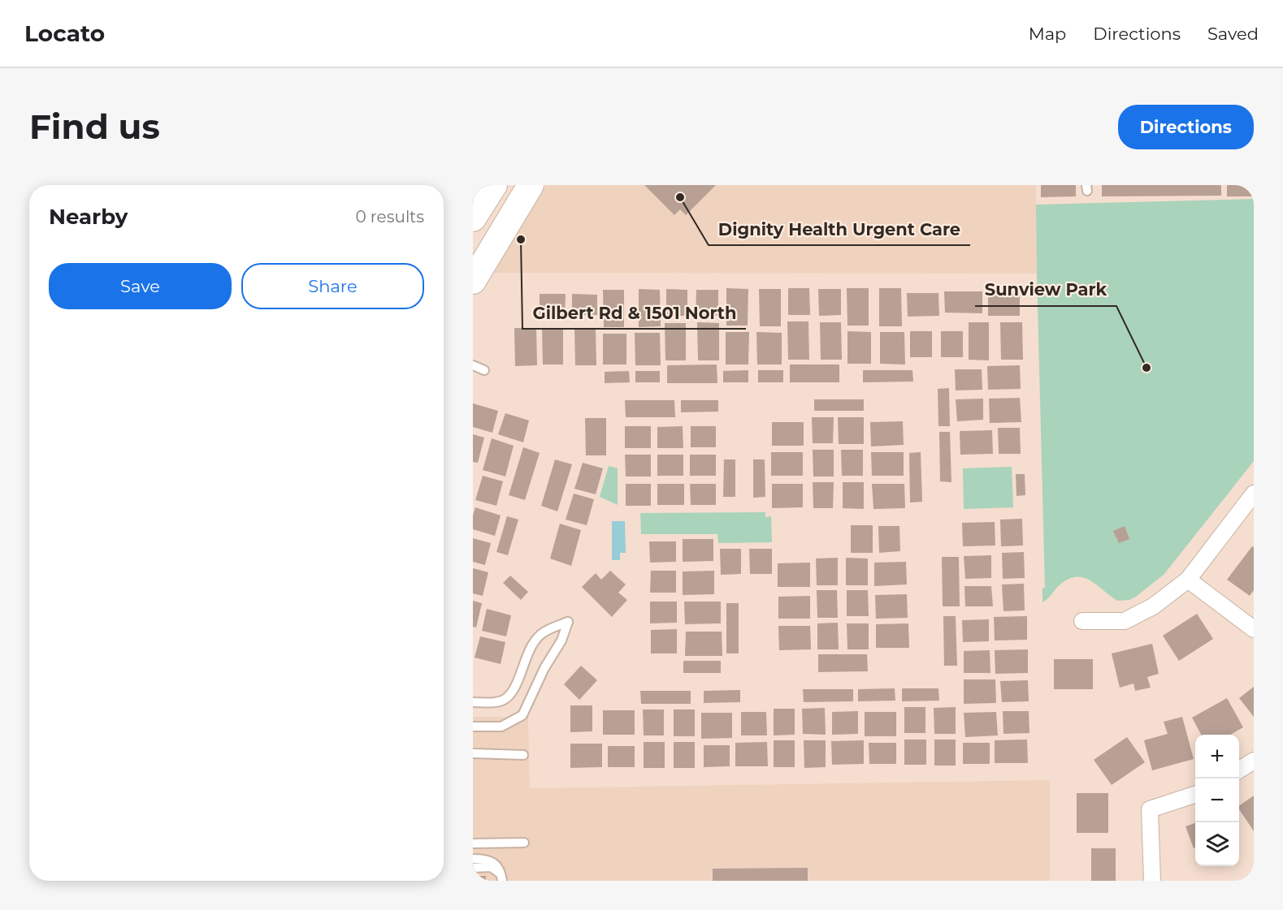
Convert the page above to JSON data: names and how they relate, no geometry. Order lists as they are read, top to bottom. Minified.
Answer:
{"places":["Dignity Health Urgent Care","Gilbert Rd & 1501 North","Sunview Park"],"page":{"header":"Locato","nav":["Map","Directions","Saved"],"buttons":["Directions",["Save","Share"]],"title":"Find us","heading":["Nearby","0 results"],"map_buttons":["+","−"]}}
